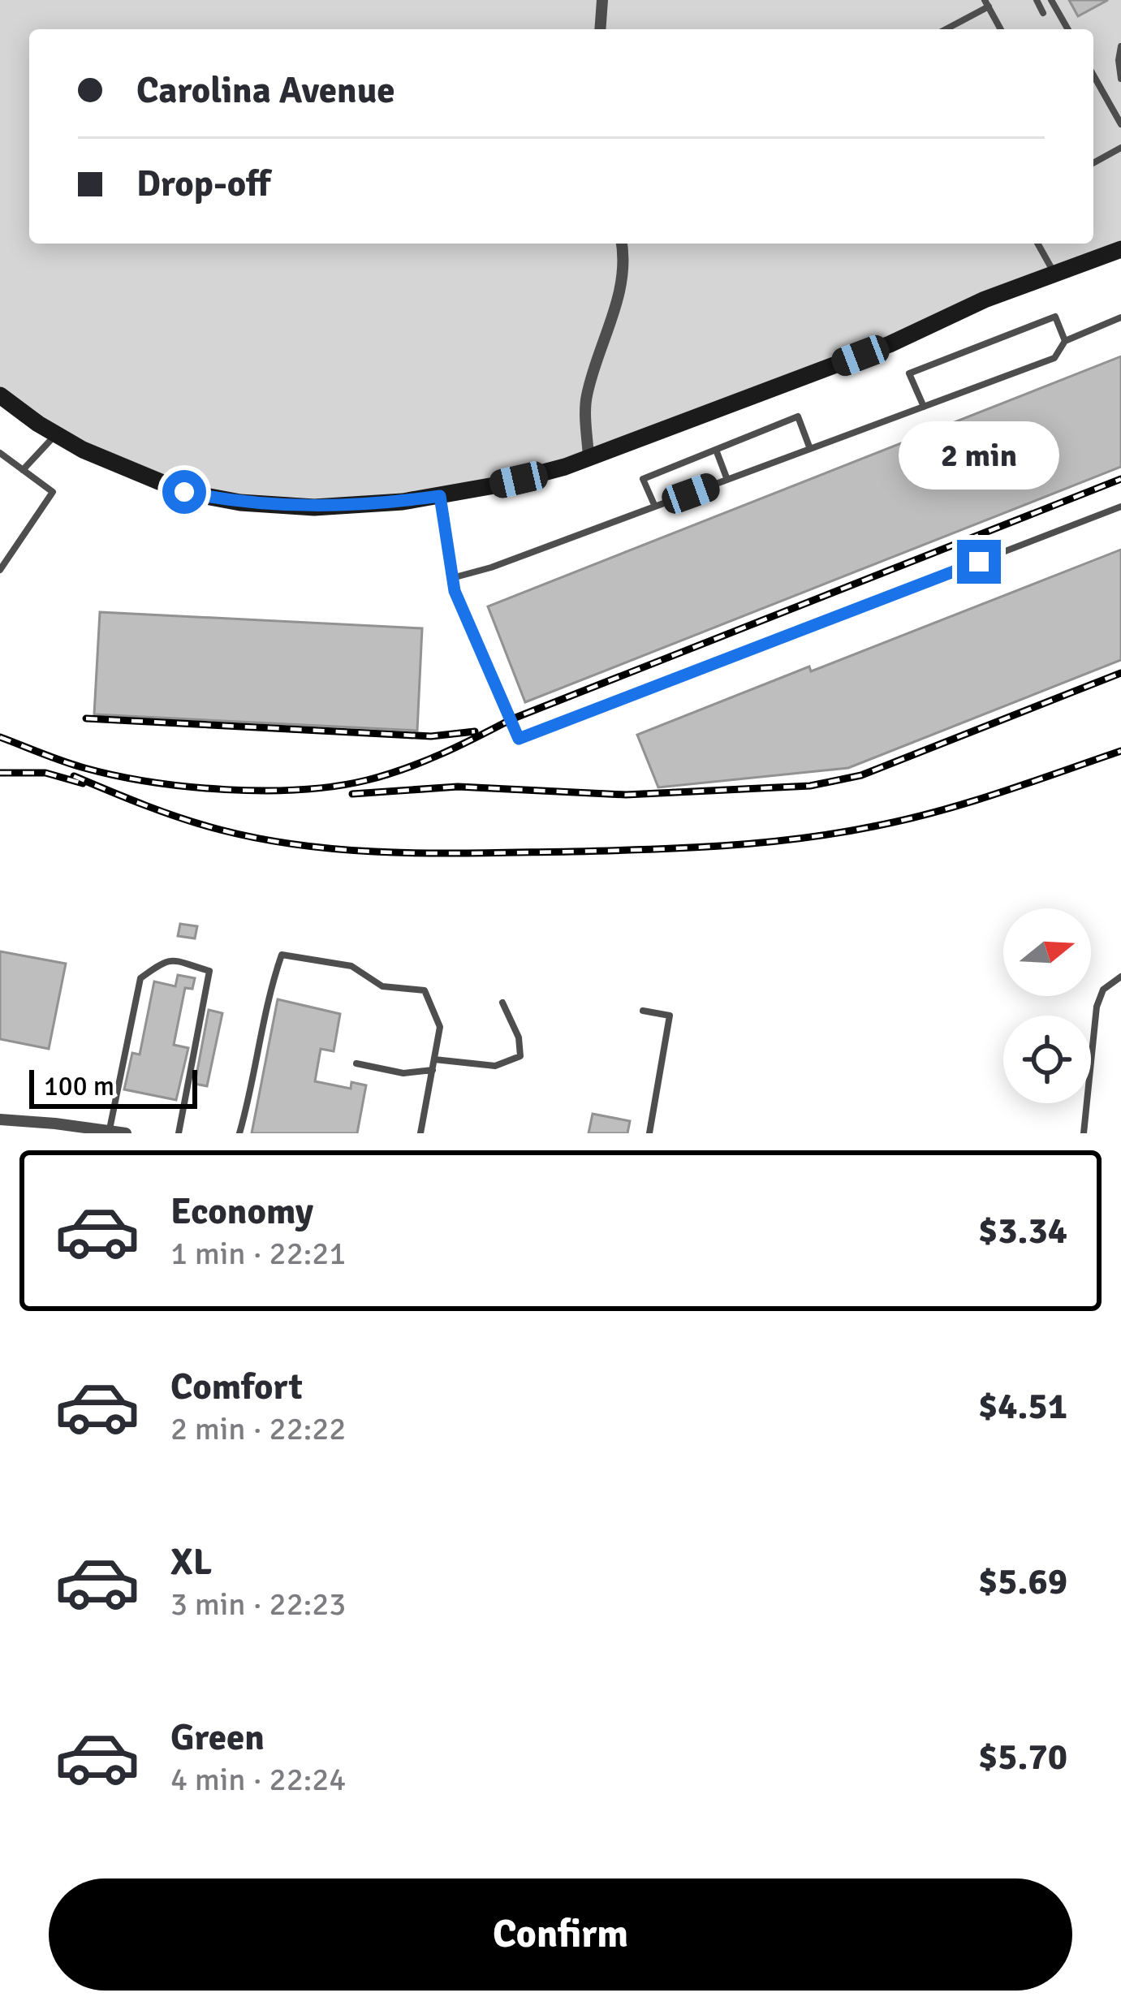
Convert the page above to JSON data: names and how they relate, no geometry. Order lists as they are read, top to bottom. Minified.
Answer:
{"scale_bar":"100 m","north":"right","page":{"banner":["Carolina Avenue","Drop-off"],"bubble":"2 min","scale":"100 m","list":[{"name":"Economy","note":"1 min · 22:21","value":"$3.34"},{"name":"Comfort","note":"2 min · 22:22","value":"$4.51"},{"name":"XL","note":"3 min · 22:23","value":"$5.69"},{"name":"Green","note":"4 min · 22:24","value":"$5.70"}],"buttons":"Confirm"}}
